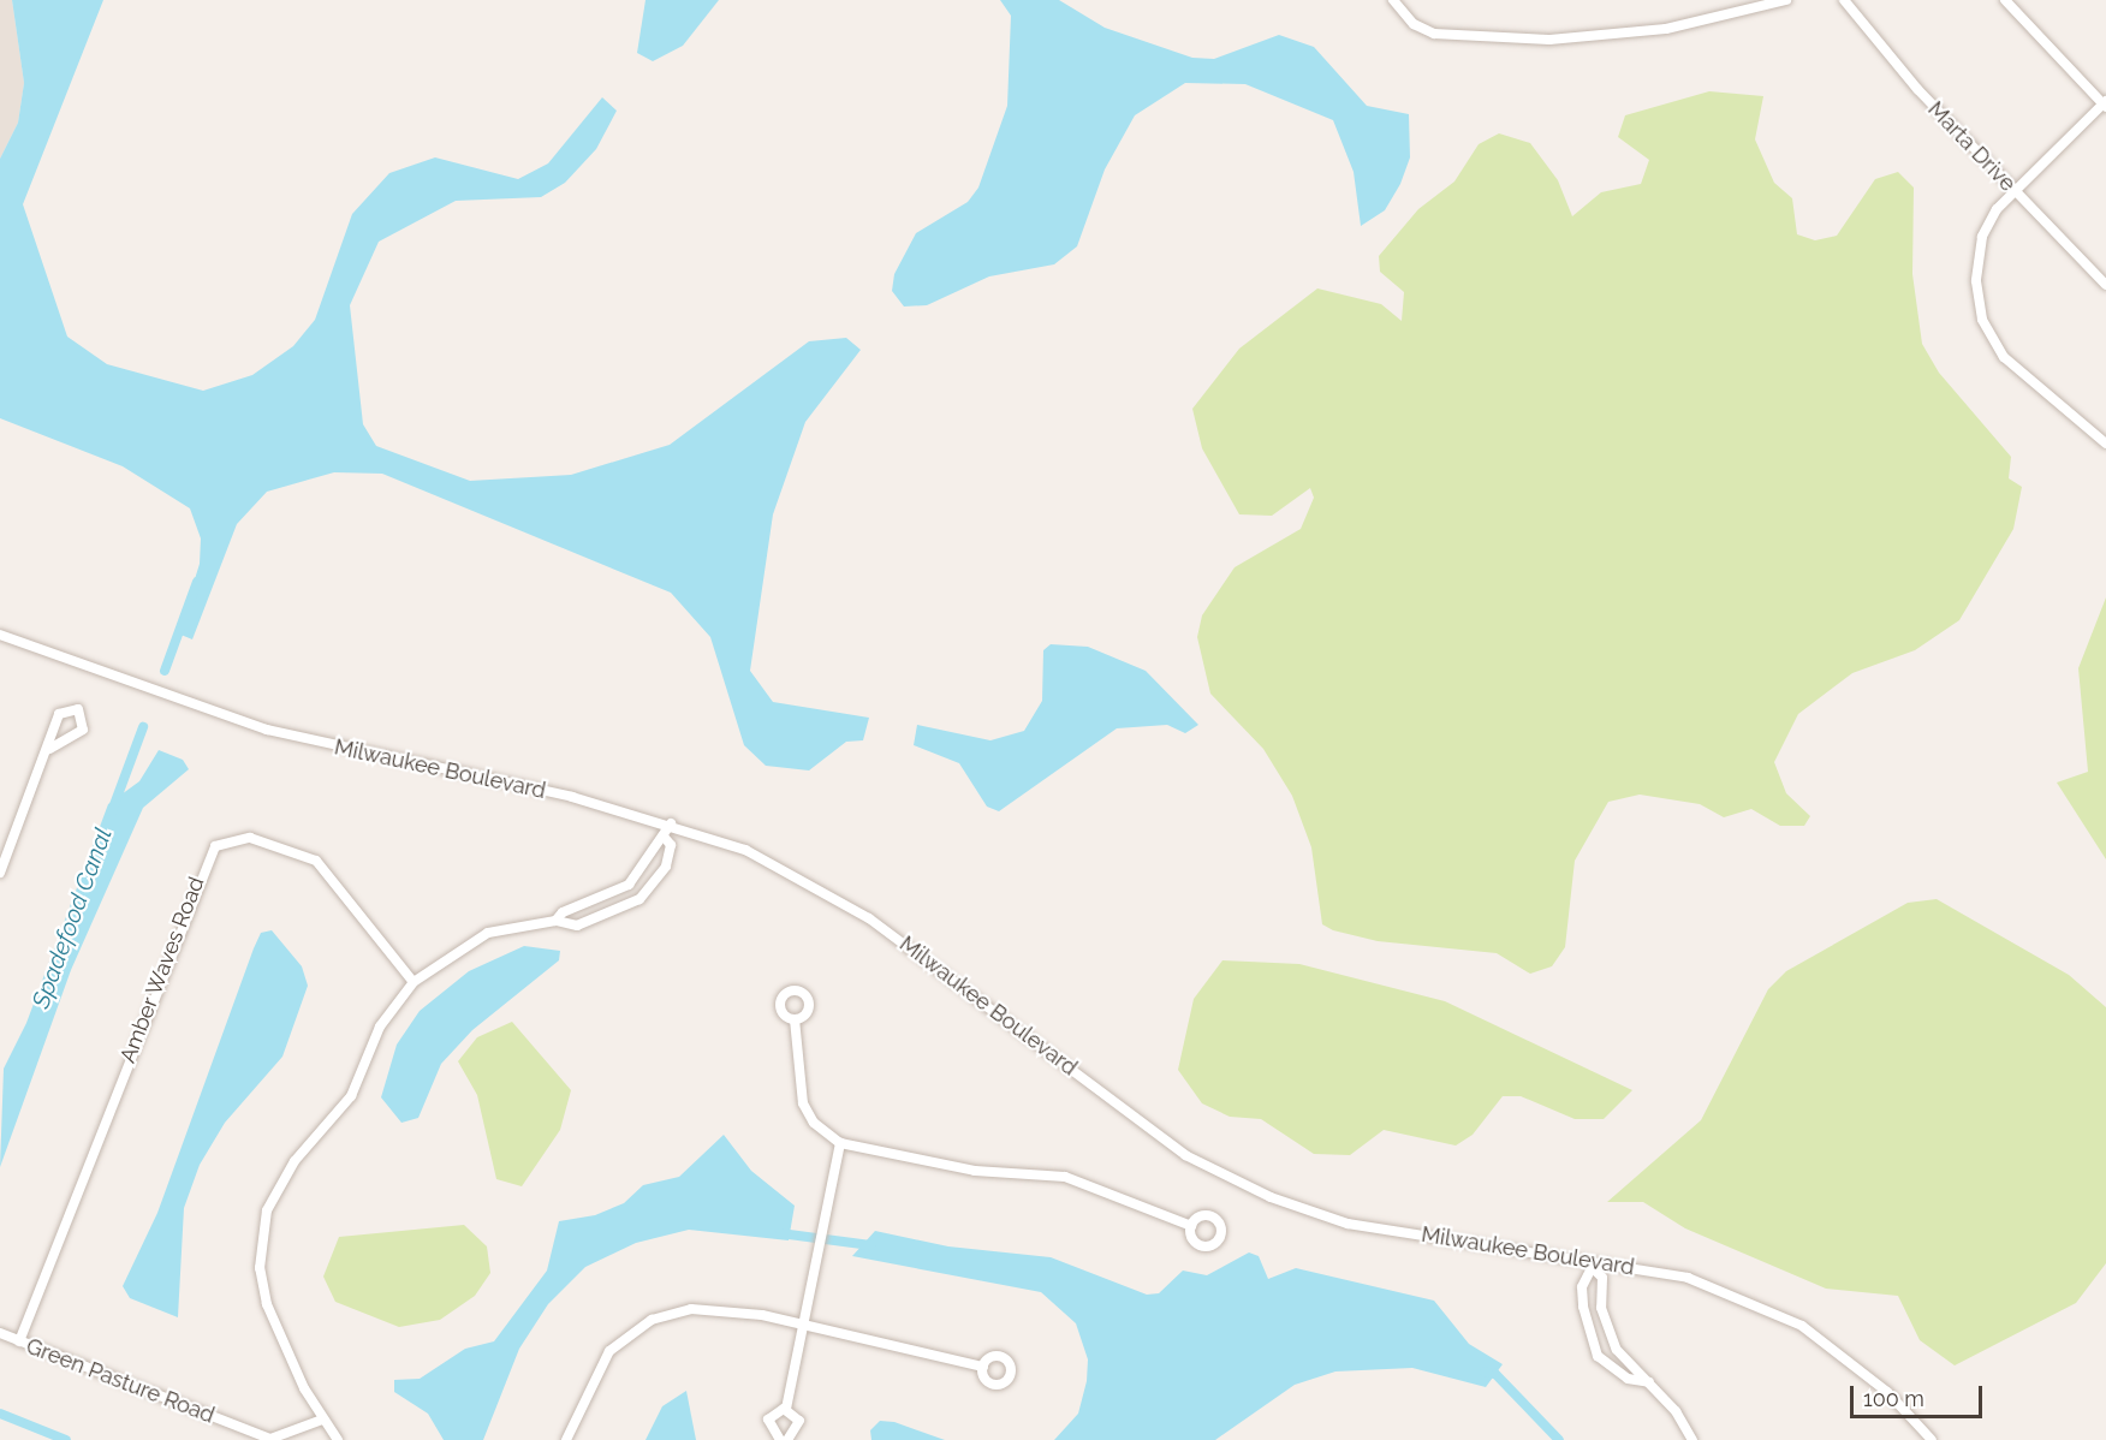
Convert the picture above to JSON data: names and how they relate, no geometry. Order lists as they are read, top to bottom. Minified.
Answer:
{"streets":{"street":["Marta Drive","Milwaukee Boulevard","Amber Waves Road","Green Pasture Road"]},"crossings":[["Amber Waves Road","Green Pasture Road"]],"water":["Spadefood Canal"],"scale_bar":"100 m"}
